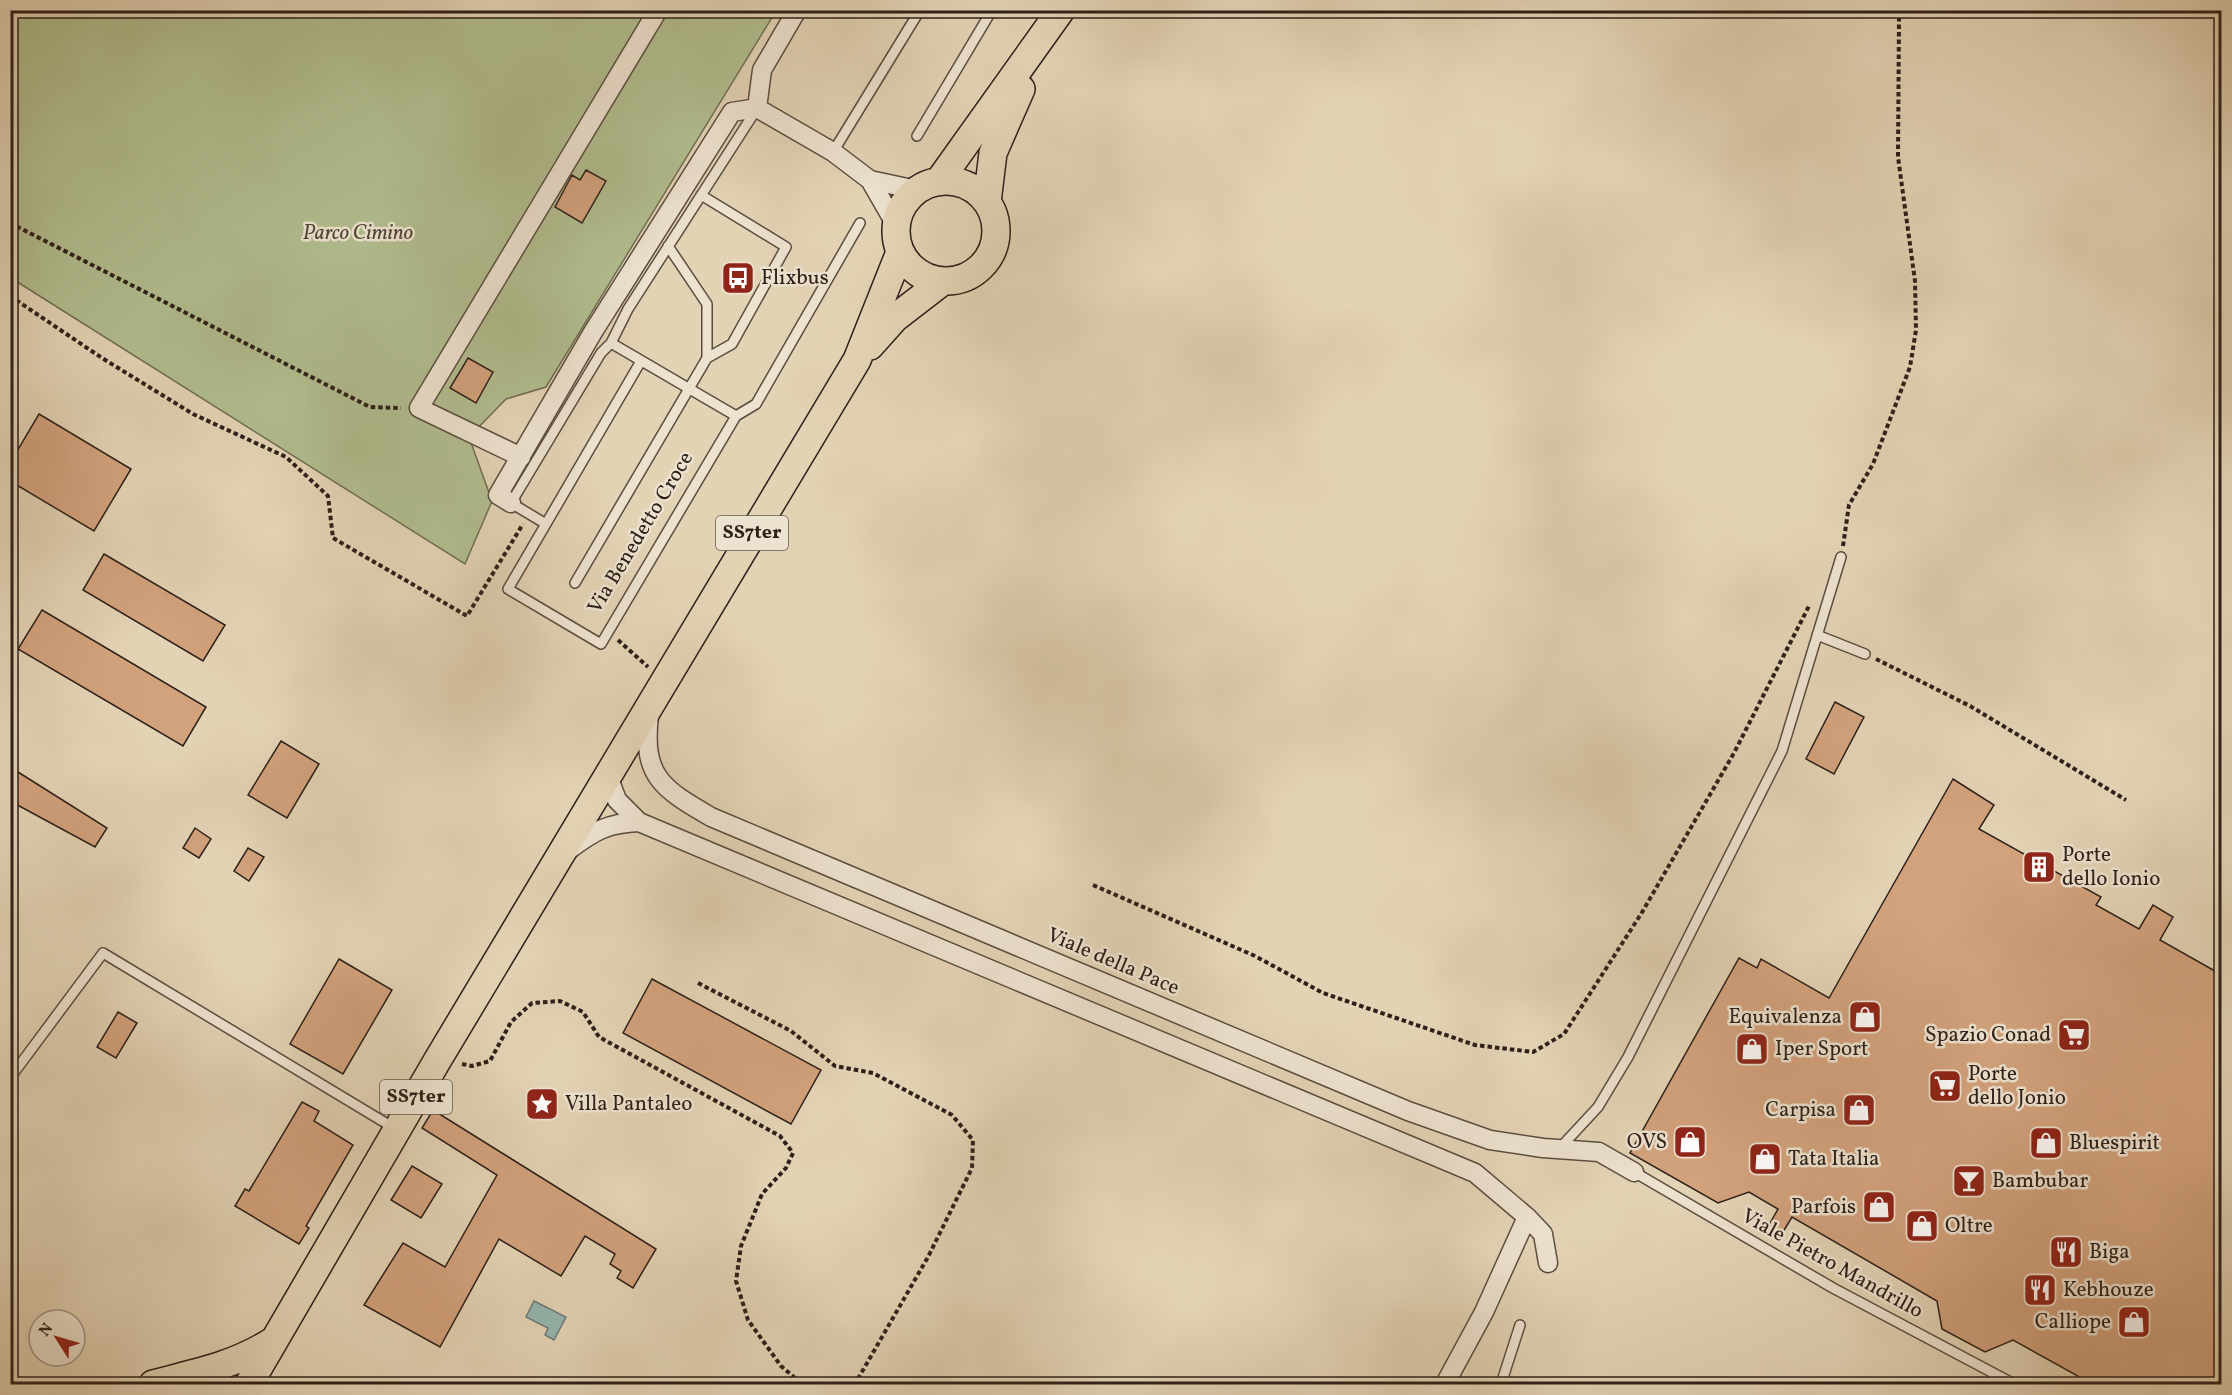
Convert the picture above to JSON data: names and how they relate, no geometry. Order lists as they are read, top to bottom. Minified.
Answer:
{"streets":{"main road":["SS7ter"],"street":["Viale della Pace"],"lane":["Via Benedetto Croce","Viale Pietro Mandrillo"]},"crossings":[["SS7ter","Viale della Pace"],["Viale della Pace","Viale Pietro Mandrillo"]],"parks":["Parco Cimino"],"places":{"bus stop":["Flixbus"],"building":["Porte dello Ionio"],"shop":["Equivalenza","Iper Sport","Carpisa","OVS","Bluespirit","Tata Italia","Parfois","Oltre","Calliope"],"supermarket":["Spazio Conad","Porte dello Jonio"],"place":["Villa Pantaleo"],"bar":["Bambubar"],"restaurant":["Biga","Kebhouze"]},"north":"top left"}
